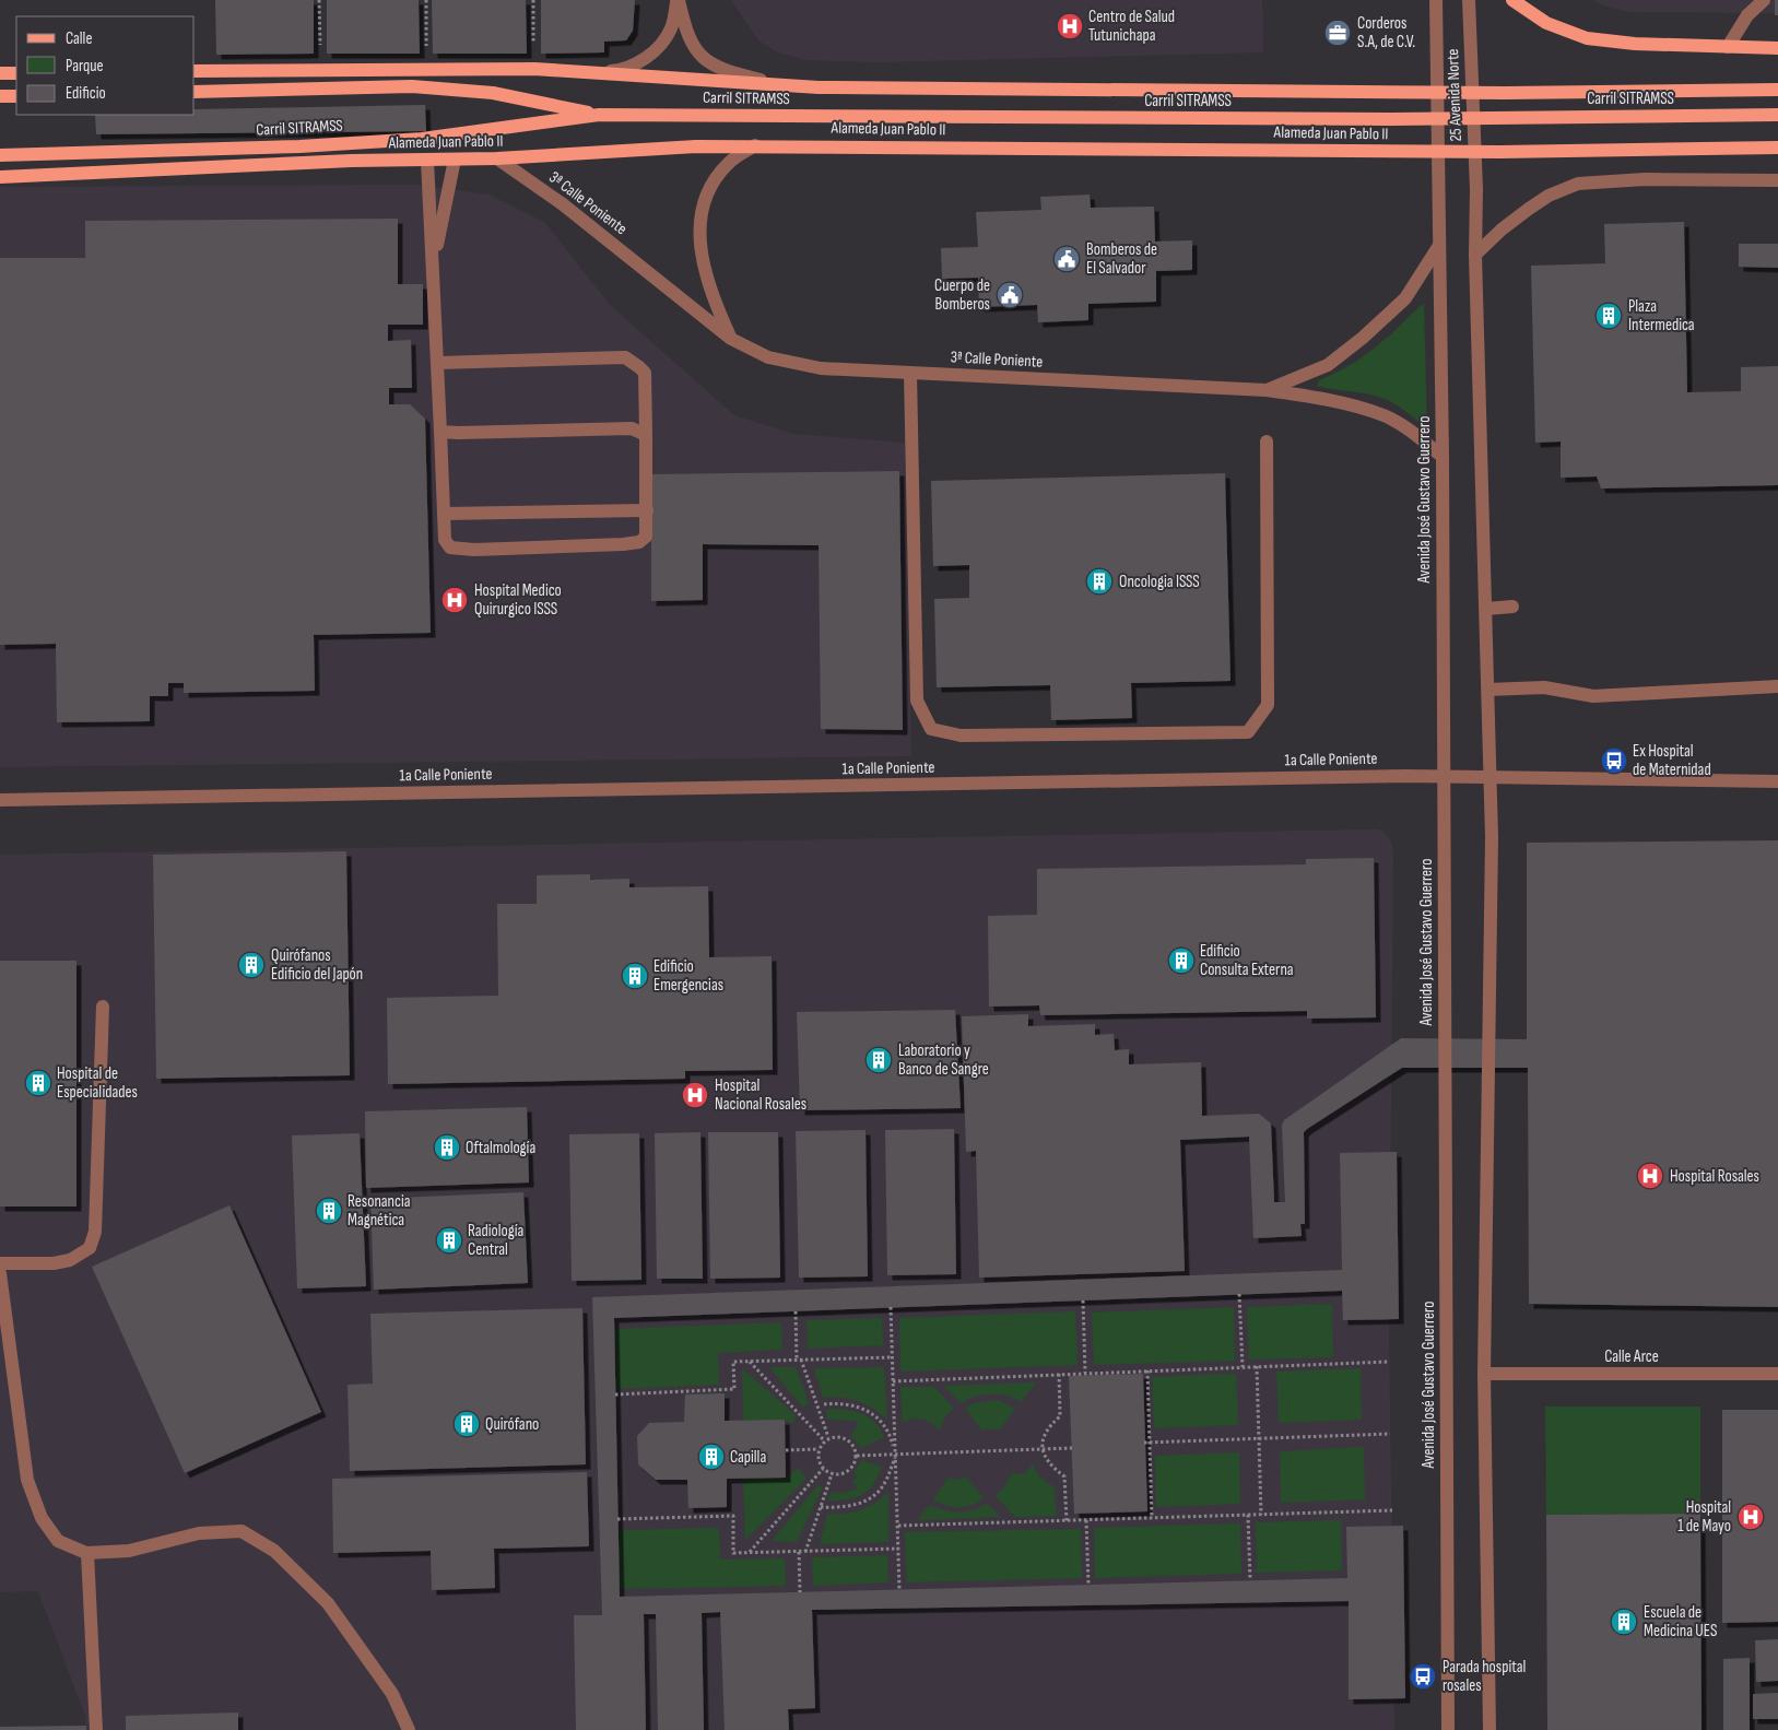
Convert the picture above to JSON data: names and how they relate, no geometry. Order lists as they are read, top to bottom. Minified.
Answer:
{"streets":{"main road":["Carril SITRAMSS","Alameda Juan Pablo II"],"street":["25 Avenida Norte","3ª Calle Poniente","Avenida José Gustavo Guerrero","1a Calle Poniente","Calle Arce"]},"crossings":[["25 Avenida Norte","Avenida José Gustavo Guerrero"],["Alameda Juan Pablo II","3ª Calle Poniente"],["3ª Calle Poniente","Avenida José Gustavo Guerrero"],["Avenida José Gustavo Guerrero","1a Calle Poniente"]],"places":{"hospital":["Centro de Salud Tutunichapa","Hospital Medico Quirurgico ISSS","Hospital Nacional Rosales","Hospital Rosales","Hospital 1 de Mayo"],"office":["Corderos S.A, de C.V."],"public building":["Bomberos de El Salvador","Cuerpo de Bomberos"],"building":["Plaza Intermedica","Oncologia ISSS","Edificio Consulta Externa","Quirófanos Edificio del Japón","Edificio Emergencias","Laboratorio y Banco de Sangre","Hospital de Especialidades","Oftalmología","Resonancia Magnética","Radiología Central","Quirófano","Capilla","Escuela de Medicina UES"],"bus stop":["Ex Hospital de Maternidad","Parada hospital rosales"]},"legend":["Calle","Parque","Edificio"]}
